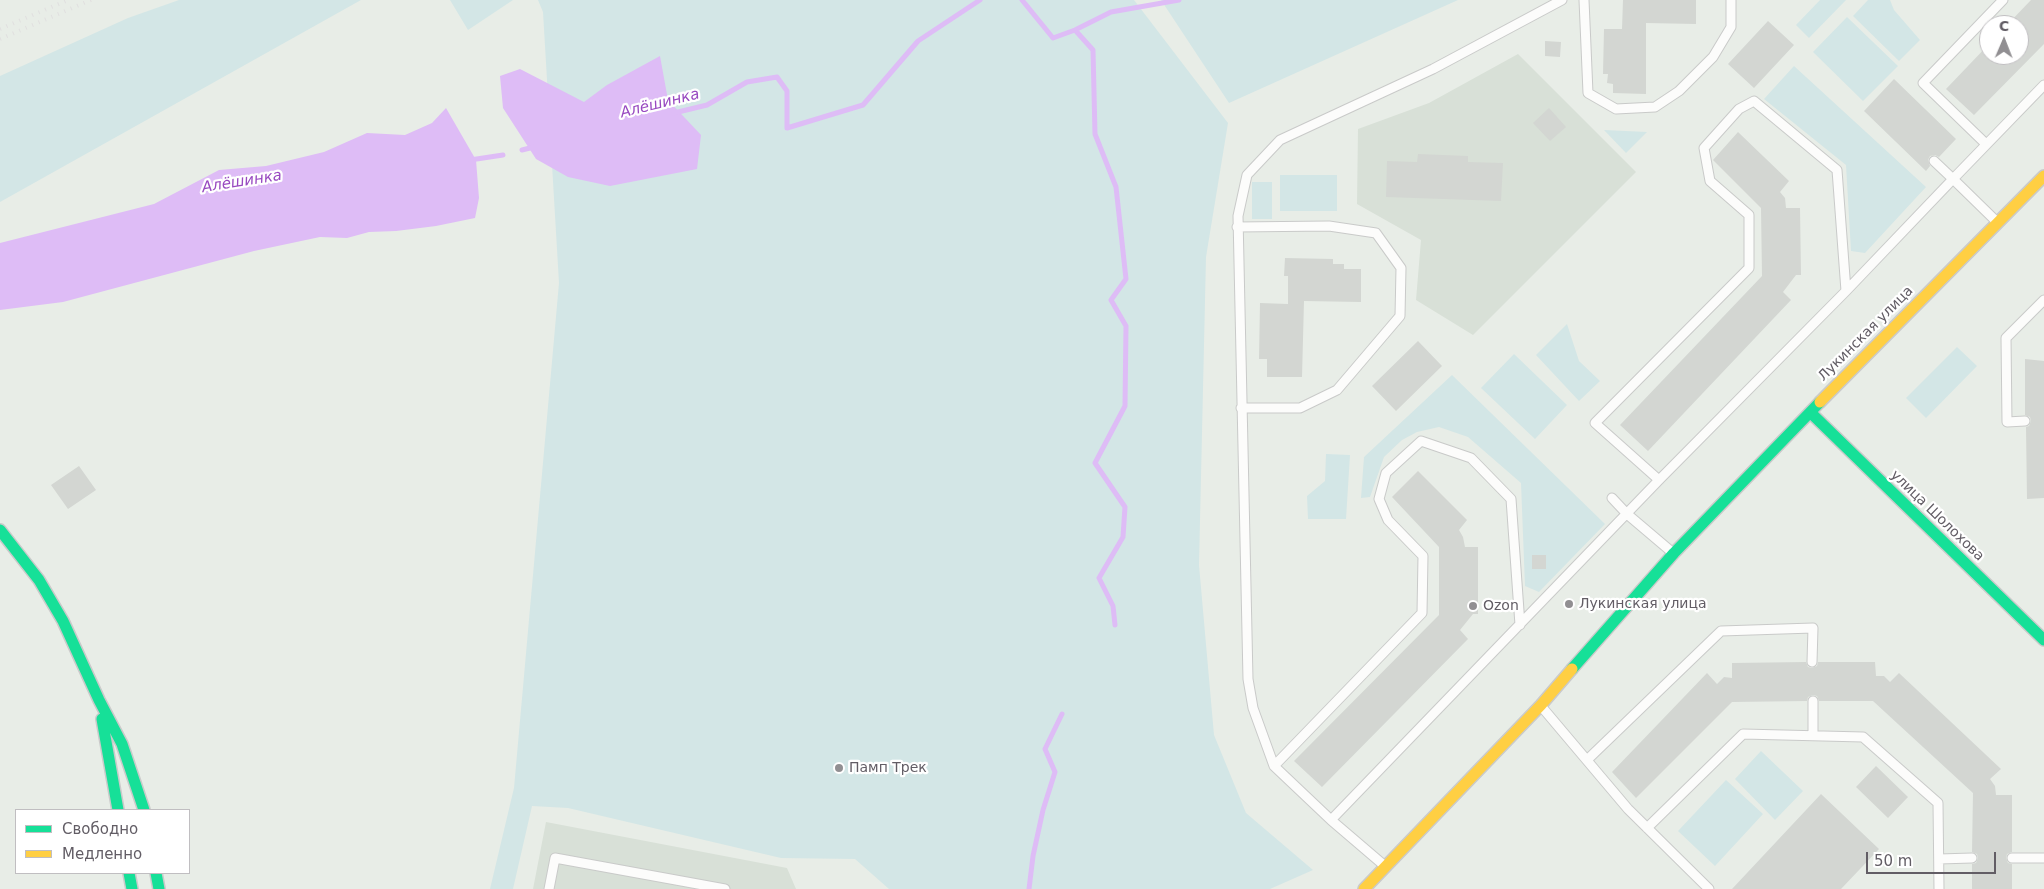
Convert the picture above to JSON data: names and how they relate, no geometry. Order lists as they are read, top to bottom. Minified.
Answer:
{"streets":{"street":["Лукинская улица","улица Шолохова"]},"crossings":[["Лукинская улица","улица Шолохова"]],"water":["Алёшинка"],"places":["Лукинская улица","Ozon","Памп Трек"],"legend":["Свободно","Медленно"],"scale_bar":"50 m","north":"top"}
